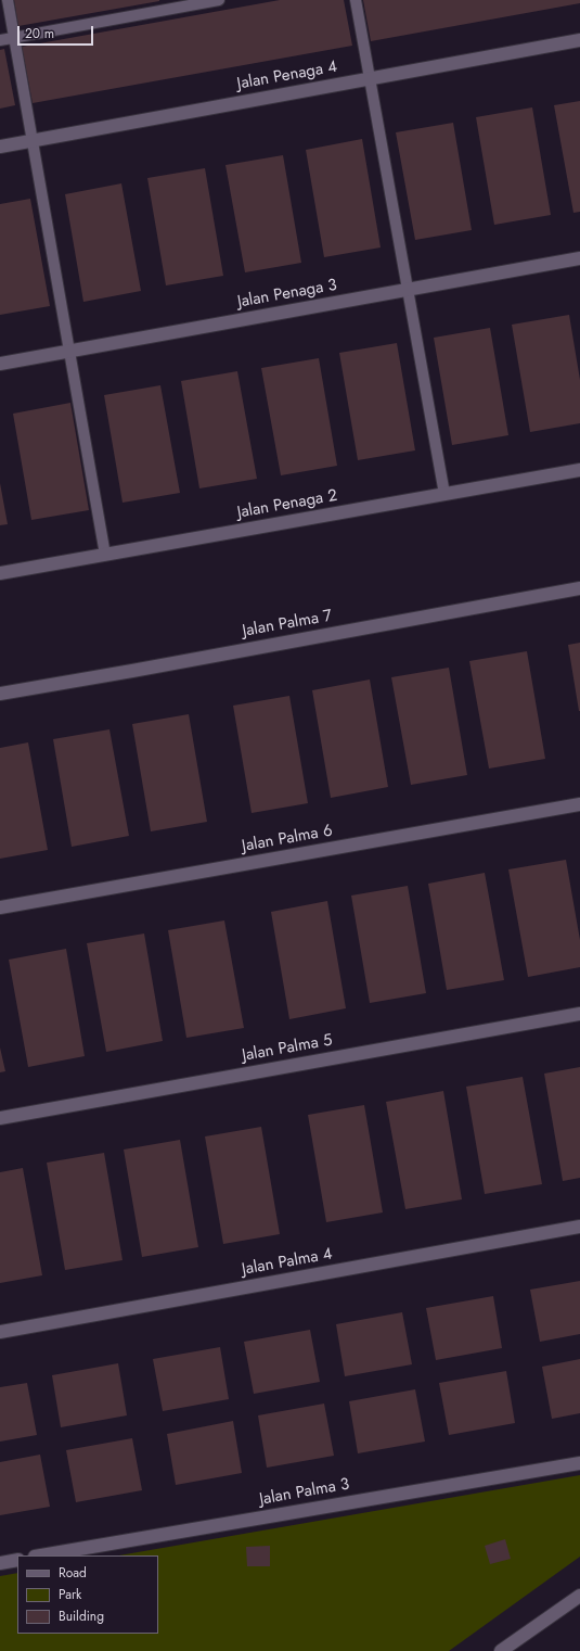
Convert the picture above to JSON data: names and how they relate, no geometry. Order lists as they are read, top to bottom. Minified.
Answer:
{"streets":{"street":["Jalan Penaga 4","Jalan Penaga 3","Jalan Penaga 2","Jalan Palma 7","Jalan Palma 6","Jalan Palma 5","Jalan Palma 4","Jalan Palma 3"]},"legend":["Road","Park","Building"],"scale_bar":"20 m"}
